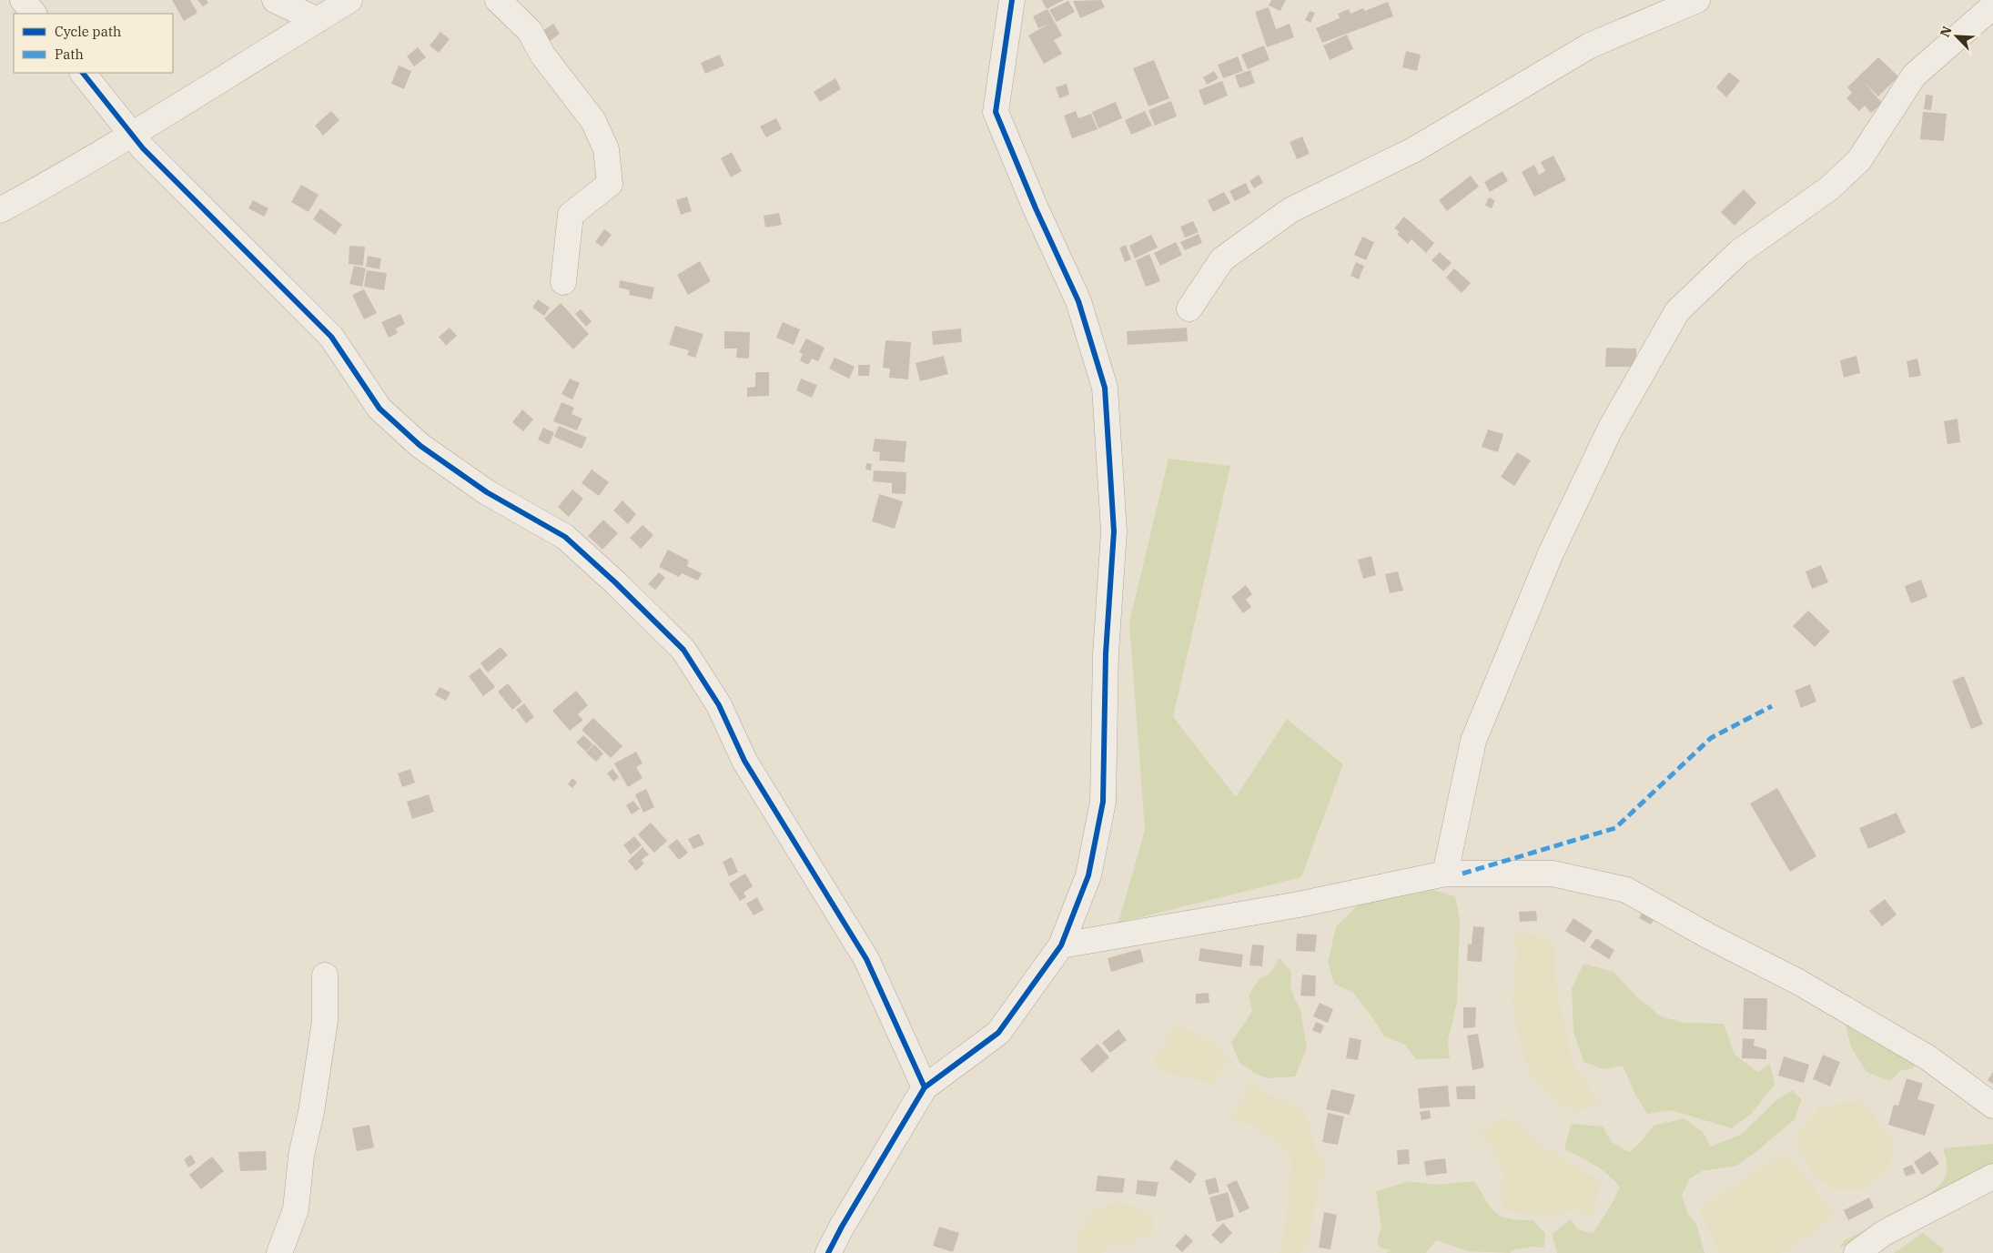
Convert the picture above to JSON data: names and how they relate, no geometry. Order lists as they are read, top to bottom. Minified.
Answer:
{"legend":["Cycle path","Path"],"north":"top left"}
